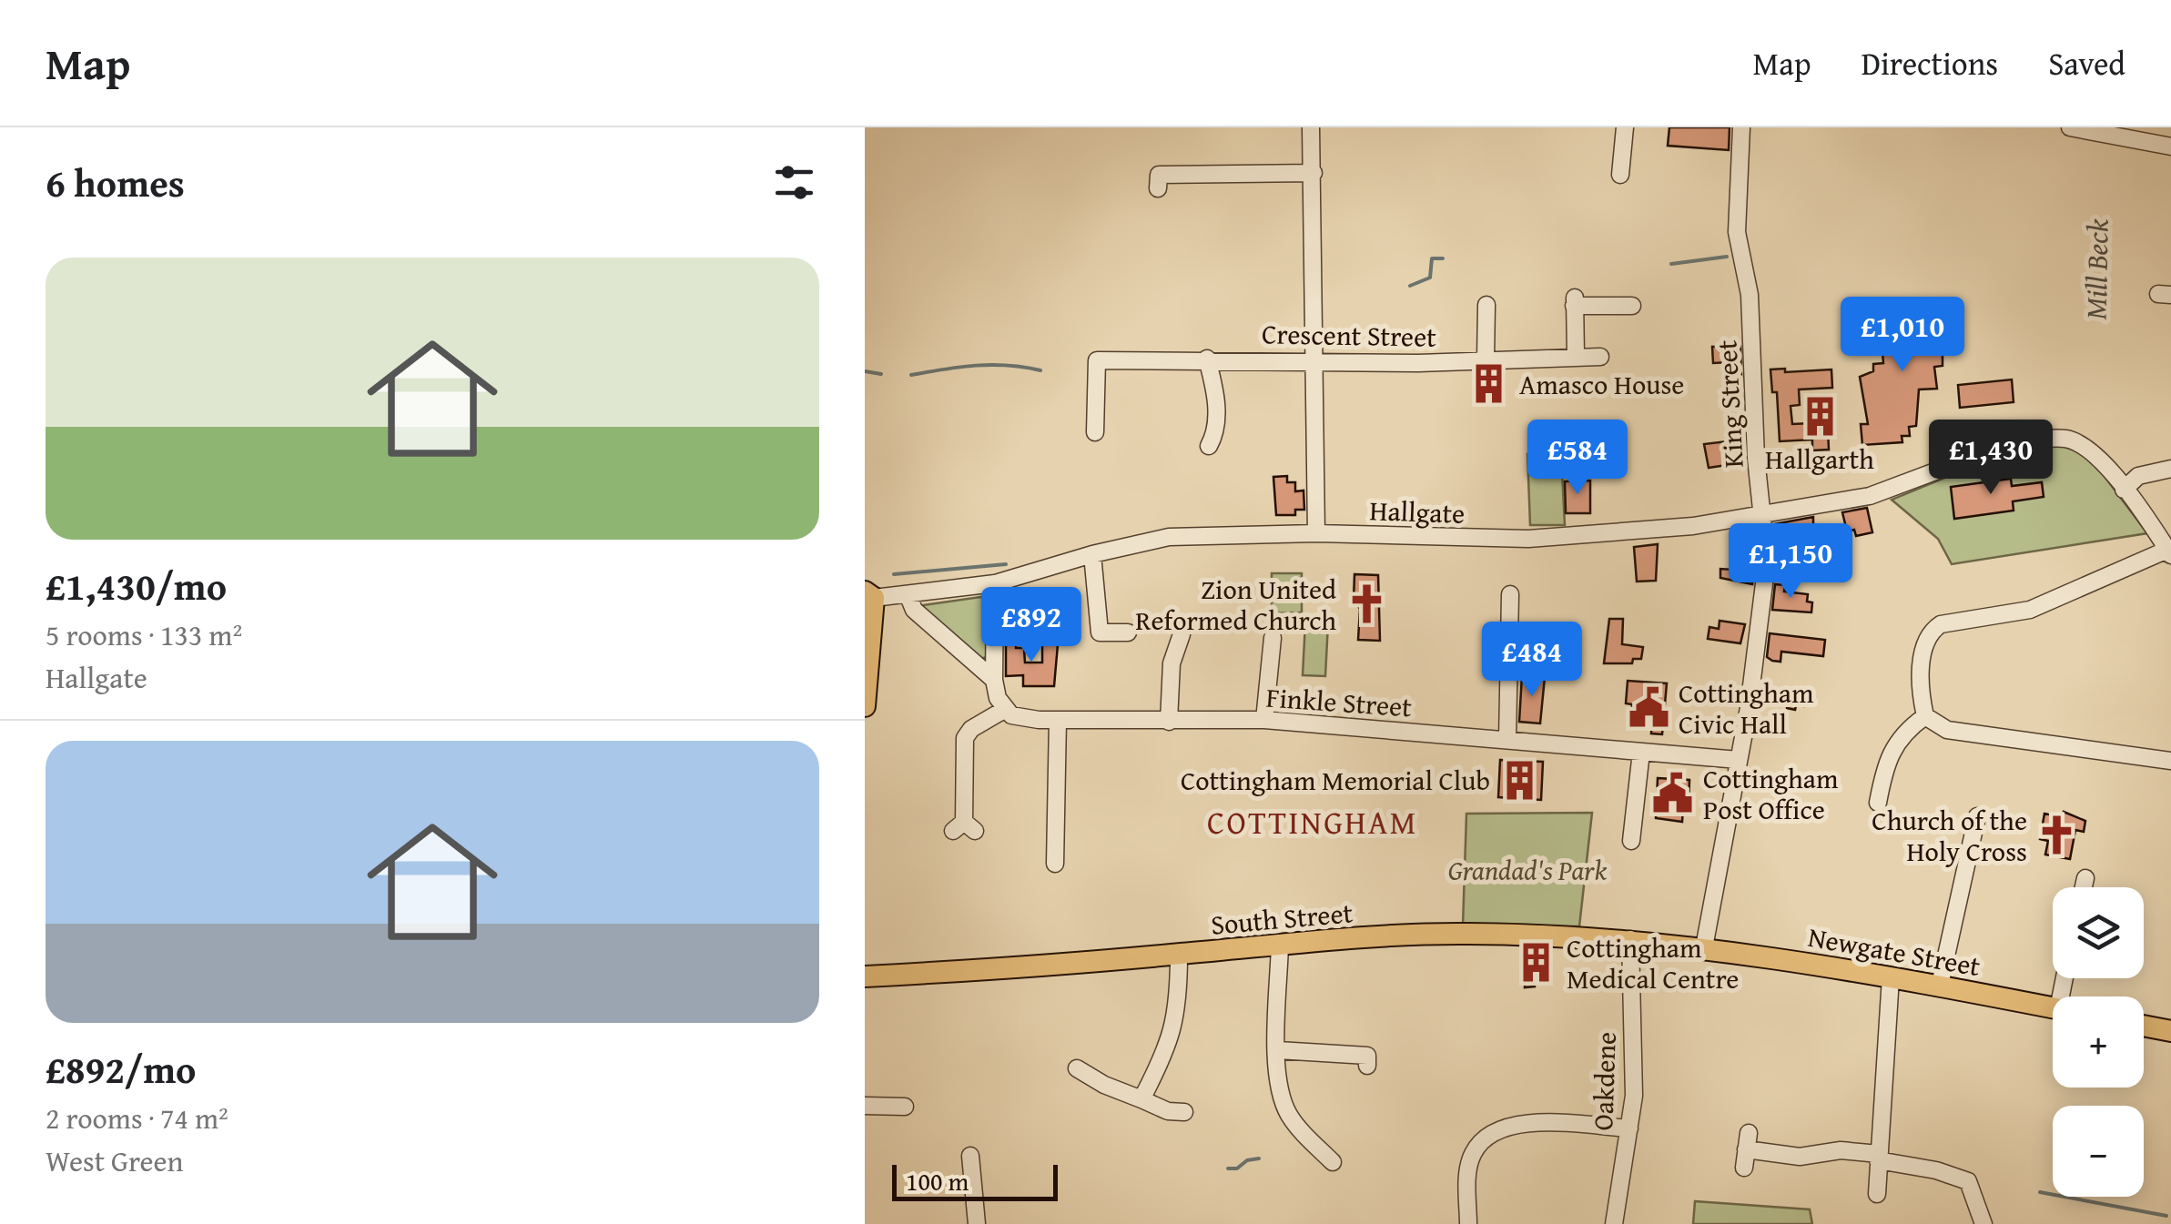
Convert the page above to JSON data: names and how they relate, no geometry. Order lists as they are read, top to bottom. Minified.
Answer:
{"streets":{"main road":["South Street","Newgate Street"],"street":["Crescent Street","King Street","Hallgate","Finkle Street","Oakdene"]},"crossings":[["King Street","Hallgate"],["King Street","Finkle Street"],["King Street","South Street"],["King Street","Newgate Street"],["South Street","Newgate Street"],["South Street","Oakdene"]],"districts":["COTTINGHAM"],"water":["Mill Beck"],"parks":["Grandad's Park"],"places":{"building":["Amasco House","Hallgarth","Cottingham Memorial Club","Cottingham Medical Centre"],"church":["Zion United Reformed Church","Church of the Holy Cross"],"public building":["Cottingham Civic Hall","Cottingham Post Office"]},"scale_bar":"100 m","page":{"header":"Map","nav":["Map","Directions","Saved"],"heading":"6 homes","list":[{"name":"£1,430/mo","note":"5 rooms · 133 m² · Hallgate"},{"name":"£892/mo","note":"2 rooms · 74 m² · West Green"}],"price":["£1,010","£584","£1,430","£1,150","£892","£484"],"map_buttons":["+","−"],"scale":"100 m"}}
